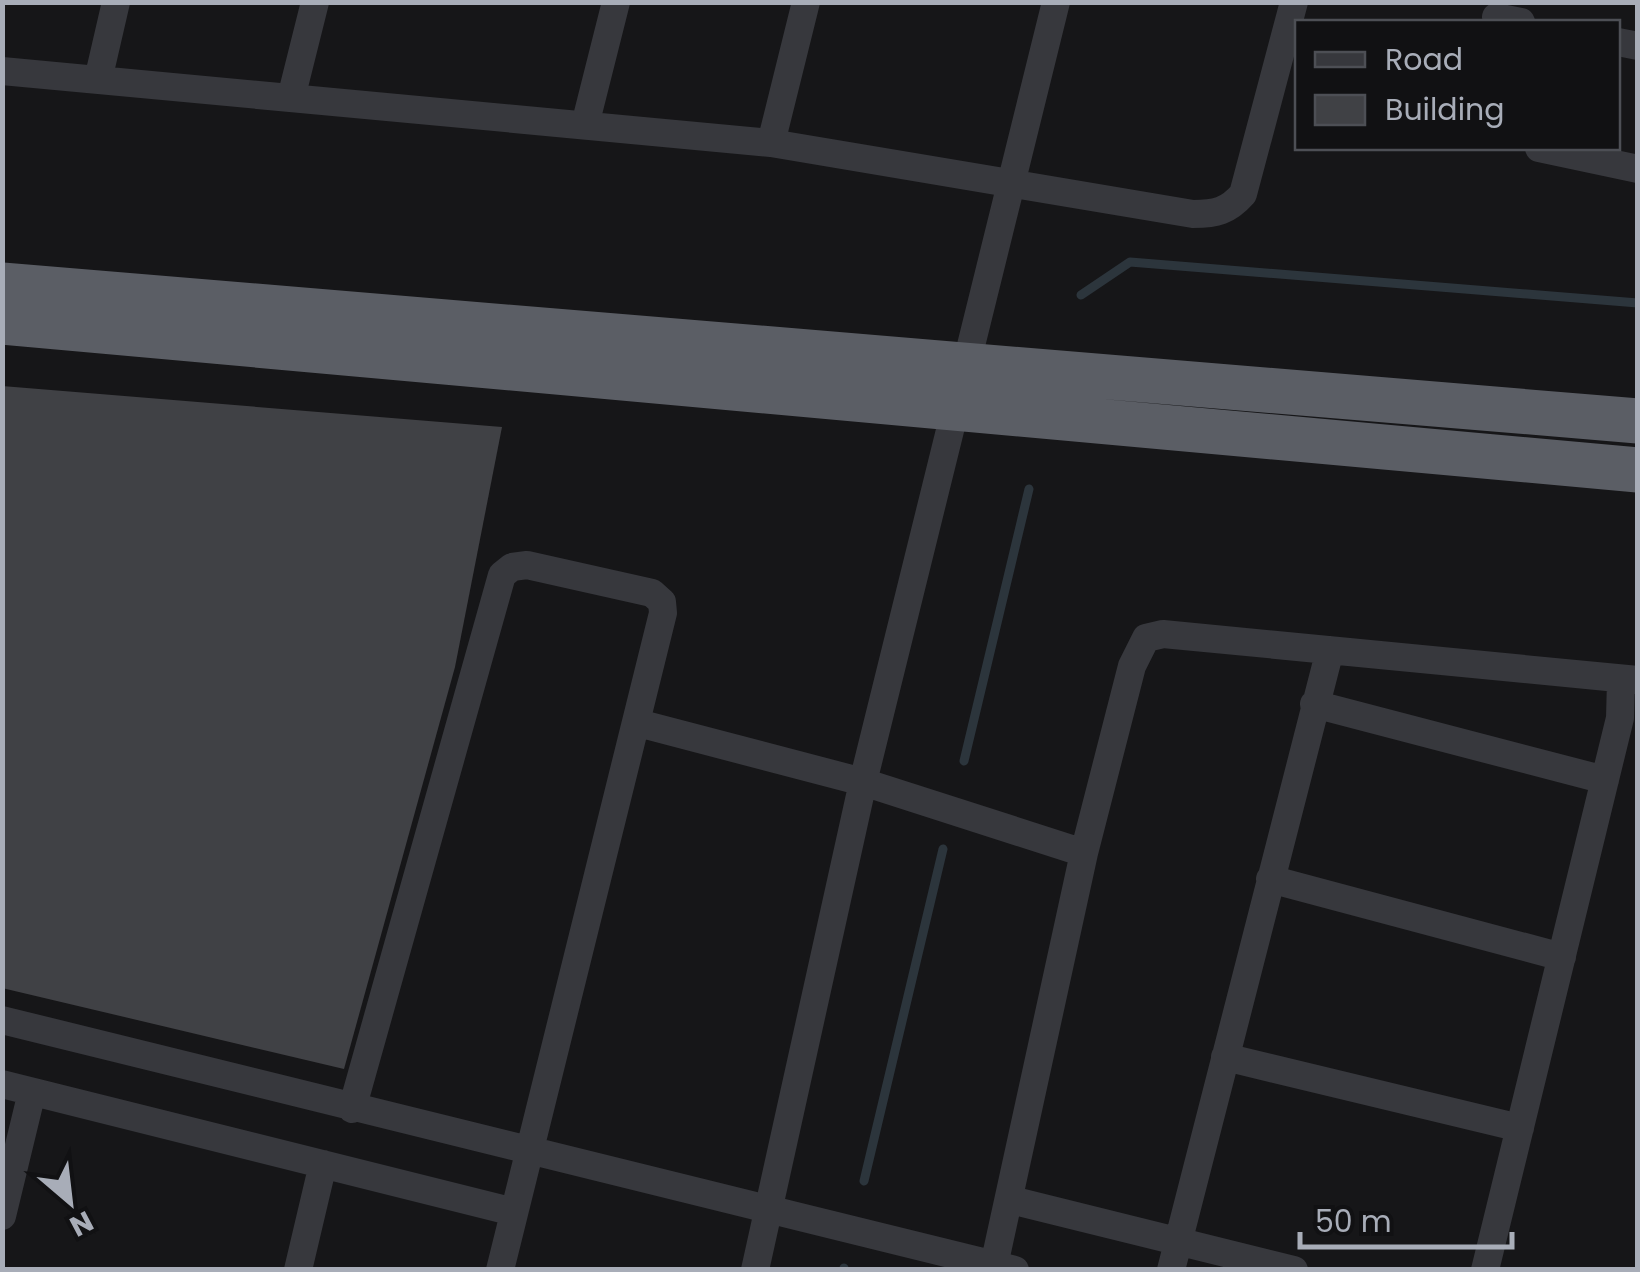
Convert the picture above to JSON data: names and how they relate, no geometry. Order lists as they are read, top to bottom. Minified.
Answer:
{"legend":["Road","Building"],"scale_bar":"50 m","north":"bottom right"}
